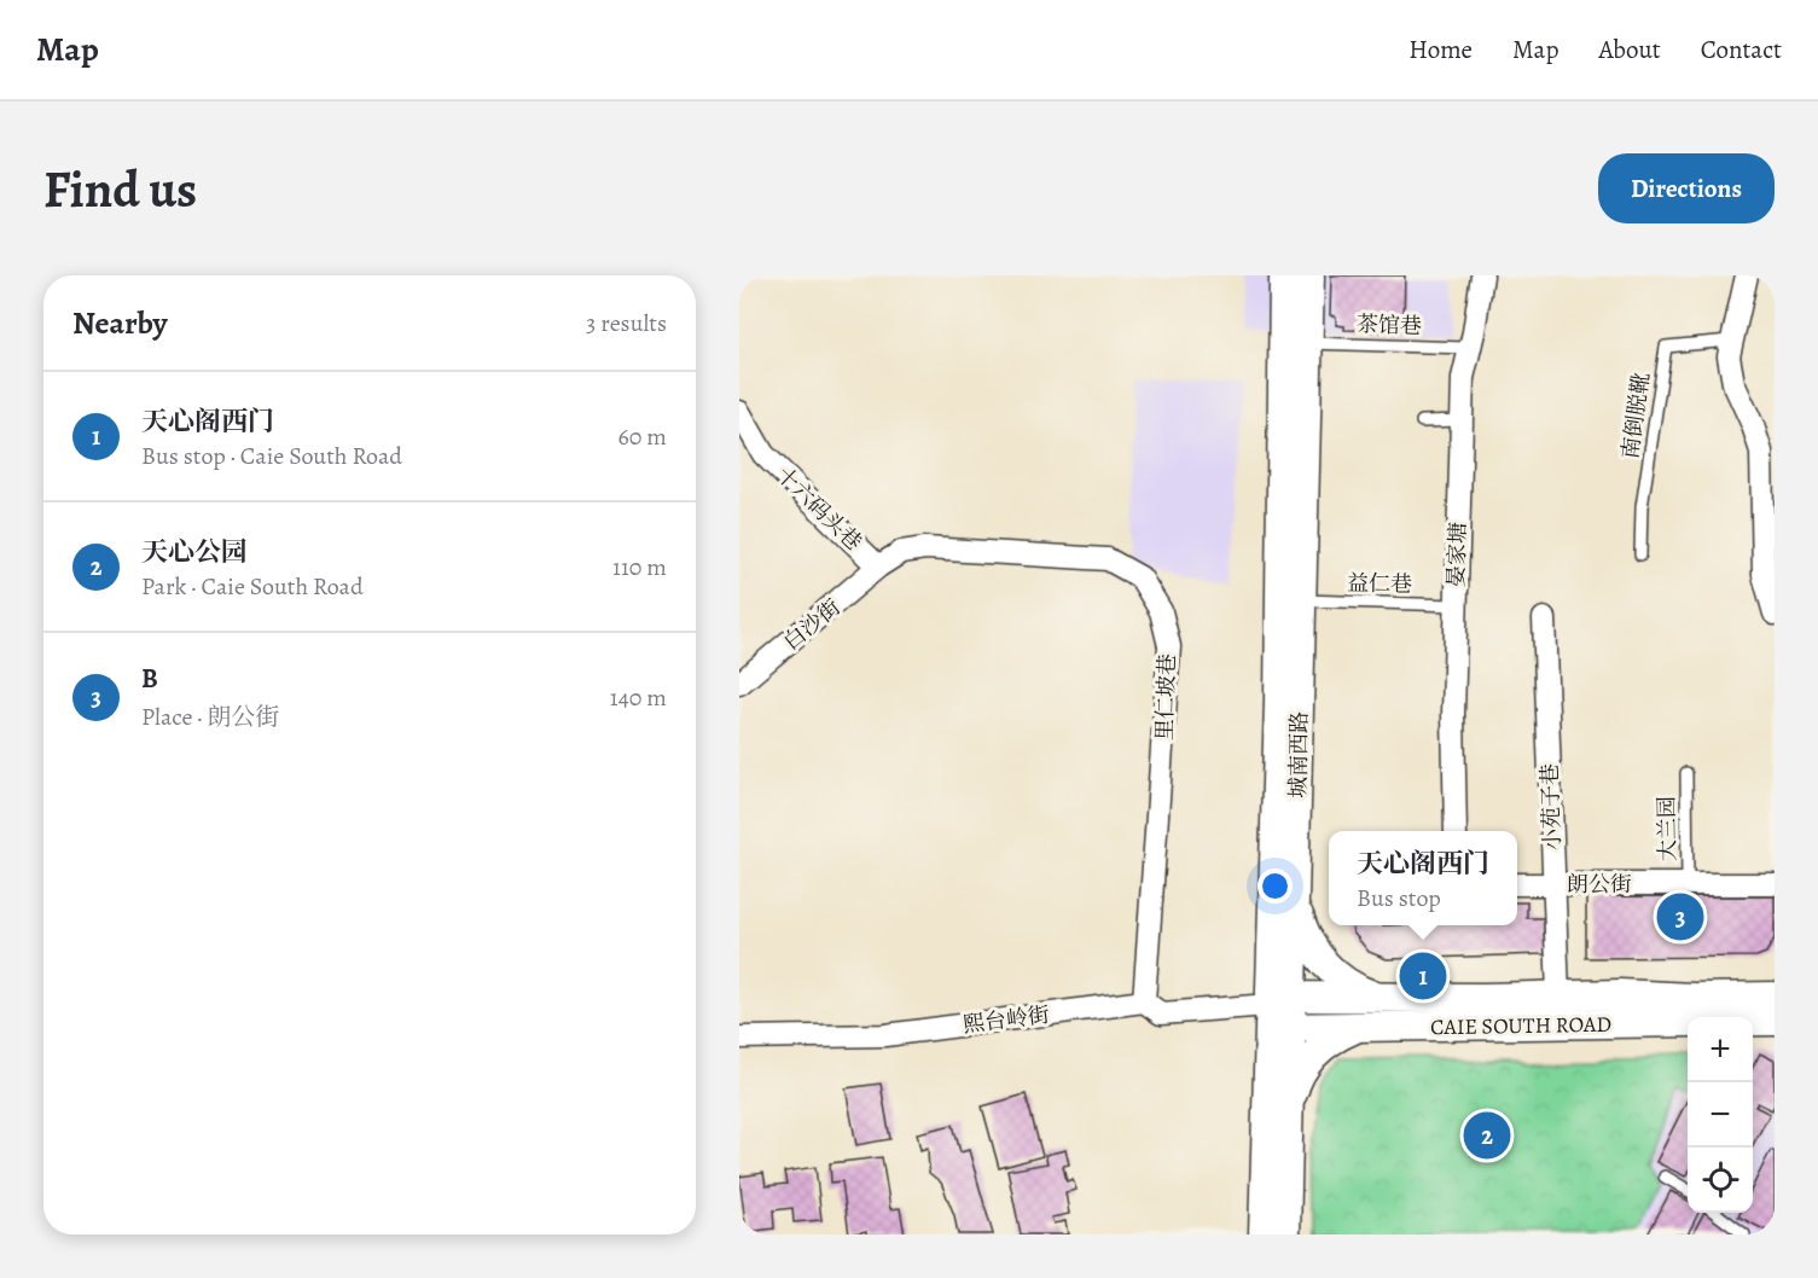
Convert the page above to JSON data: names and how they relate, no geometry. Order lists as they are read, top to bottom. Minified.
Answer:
{"streets":{"main road":["城南西路","CAIE SOUTH ROAD"],"street":["十六码头巷","晏家塘","白沙街","里仁坡巷","小苑子巷","朗公街","熙台岭街"],"lane":["茶馆巷","南倒脱靴","益仁巷","大兰园"]},"crossings":[["茶馆巷","晏家塘"],["茶馆巷","城南西路"],["十六码头巷","里仁坡巷"],["晏家塘","益仁巷"],["益仁巷","城南西路"],["白沙街","里仁坡巷"],["里仁坡巷","熙台岭街"],["城南西路","熙台岭街"],["城南西路","CAIE SOUTH ROAD"],["小苑子巷","朗公街"],["小苑子巷","CAIE SOUTH ROAD"],["大兰园","朗公街"],["熙台岭街","CAIE SOUTH ROAD"]],"page":{"header":"Map","nav":["Home","Map","About","Contact"],"buttons":"Directions","title":"Find us","heading":["Nearby","3 results"],"list":[{"mark":"1","name":"天心阁西门","note":"Bus stop · Caie South Road","value":"60 m"},{"mark":"2","name":"天心公园","note":"Park · Caie South Road","value":"110 m"},{"mark":"3","name":"B","note":"Place · 朗公街","value":"140 m"}],"popup":["天心阁西门","Bus stop"],"pins":["3","1","2"],"map_buttons":["+","−"]}}
